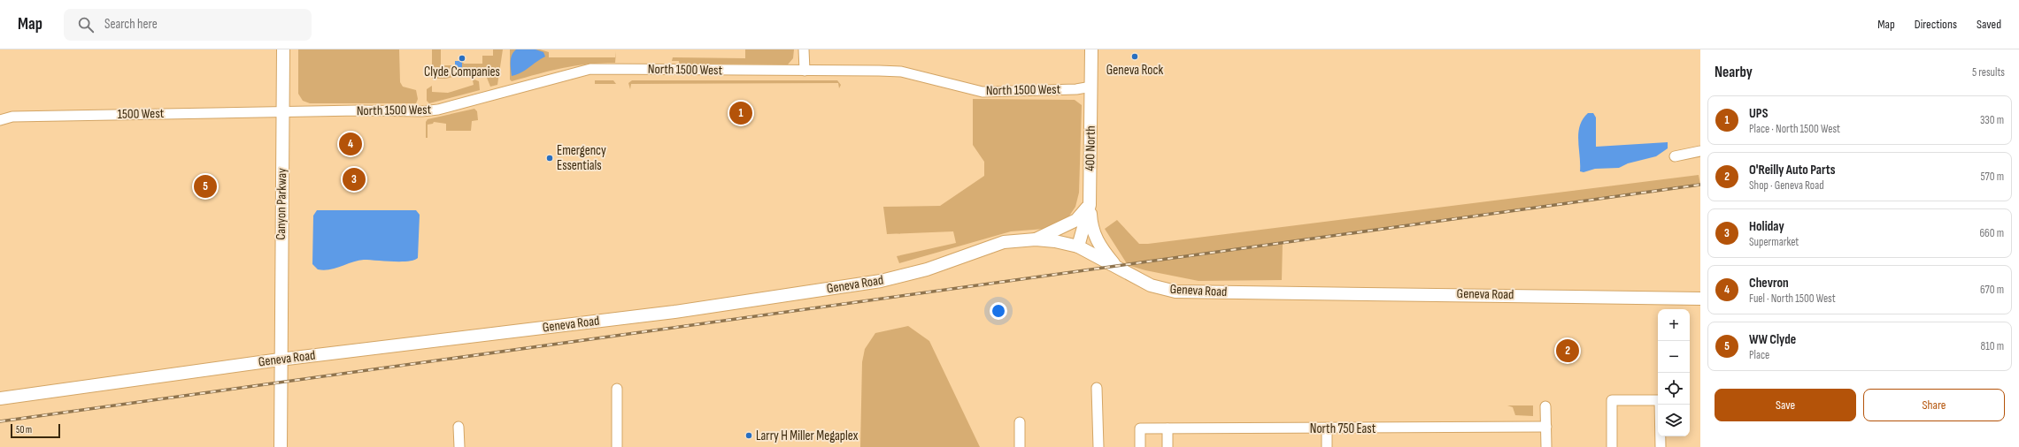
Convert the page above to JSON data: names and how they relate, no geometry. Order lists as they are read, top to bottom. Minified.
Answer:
{"streets":{"main road":["400 North","Canyon Parkway","Geneva Road"],"street":["North 1500 West","1500 West","North 750 East"]},"crossings":[["North 1500 West","1500 West"],["North 1500 West","400 North"],["North 1500 West","Canyon Parkway"],["1500 West","Canyon Parkway"],["400 North","Geneva Road"],["Canyon Parkway","Geneva Road"]],"places":["Geneva Rock","Clyde Companies","Emergency Essentials","Larry H Miller Megaplex"],"scale_bar":"50 m","page":{"header":"Map","search":"Search here","nav":["Map","Directions","Saved"],"heading":["Nearby","5 results"],"list":[{"mark":"1","name":"UPS","note":"Place · North 1500 West","value":"330 m"},{"mark":"2","name":"O'Reilly Auto Parts","note":"Shop · Geneva Road","value":"570 m"},{"mark":"3","name":"Holiday","note":"Supermarket","value":"660 m"},{"mark":"4","name":"Chevron","note":"Fuel · North 1500 West","value":"670 m"},{"mark":"5","name":"WW Clyde","note":"Place","value":"810 m"}],"pins":["1","4","3","5","2"],"map_buttons":["+","−"],"buttons":["Save","Share"],"scale":"50 m"}}
